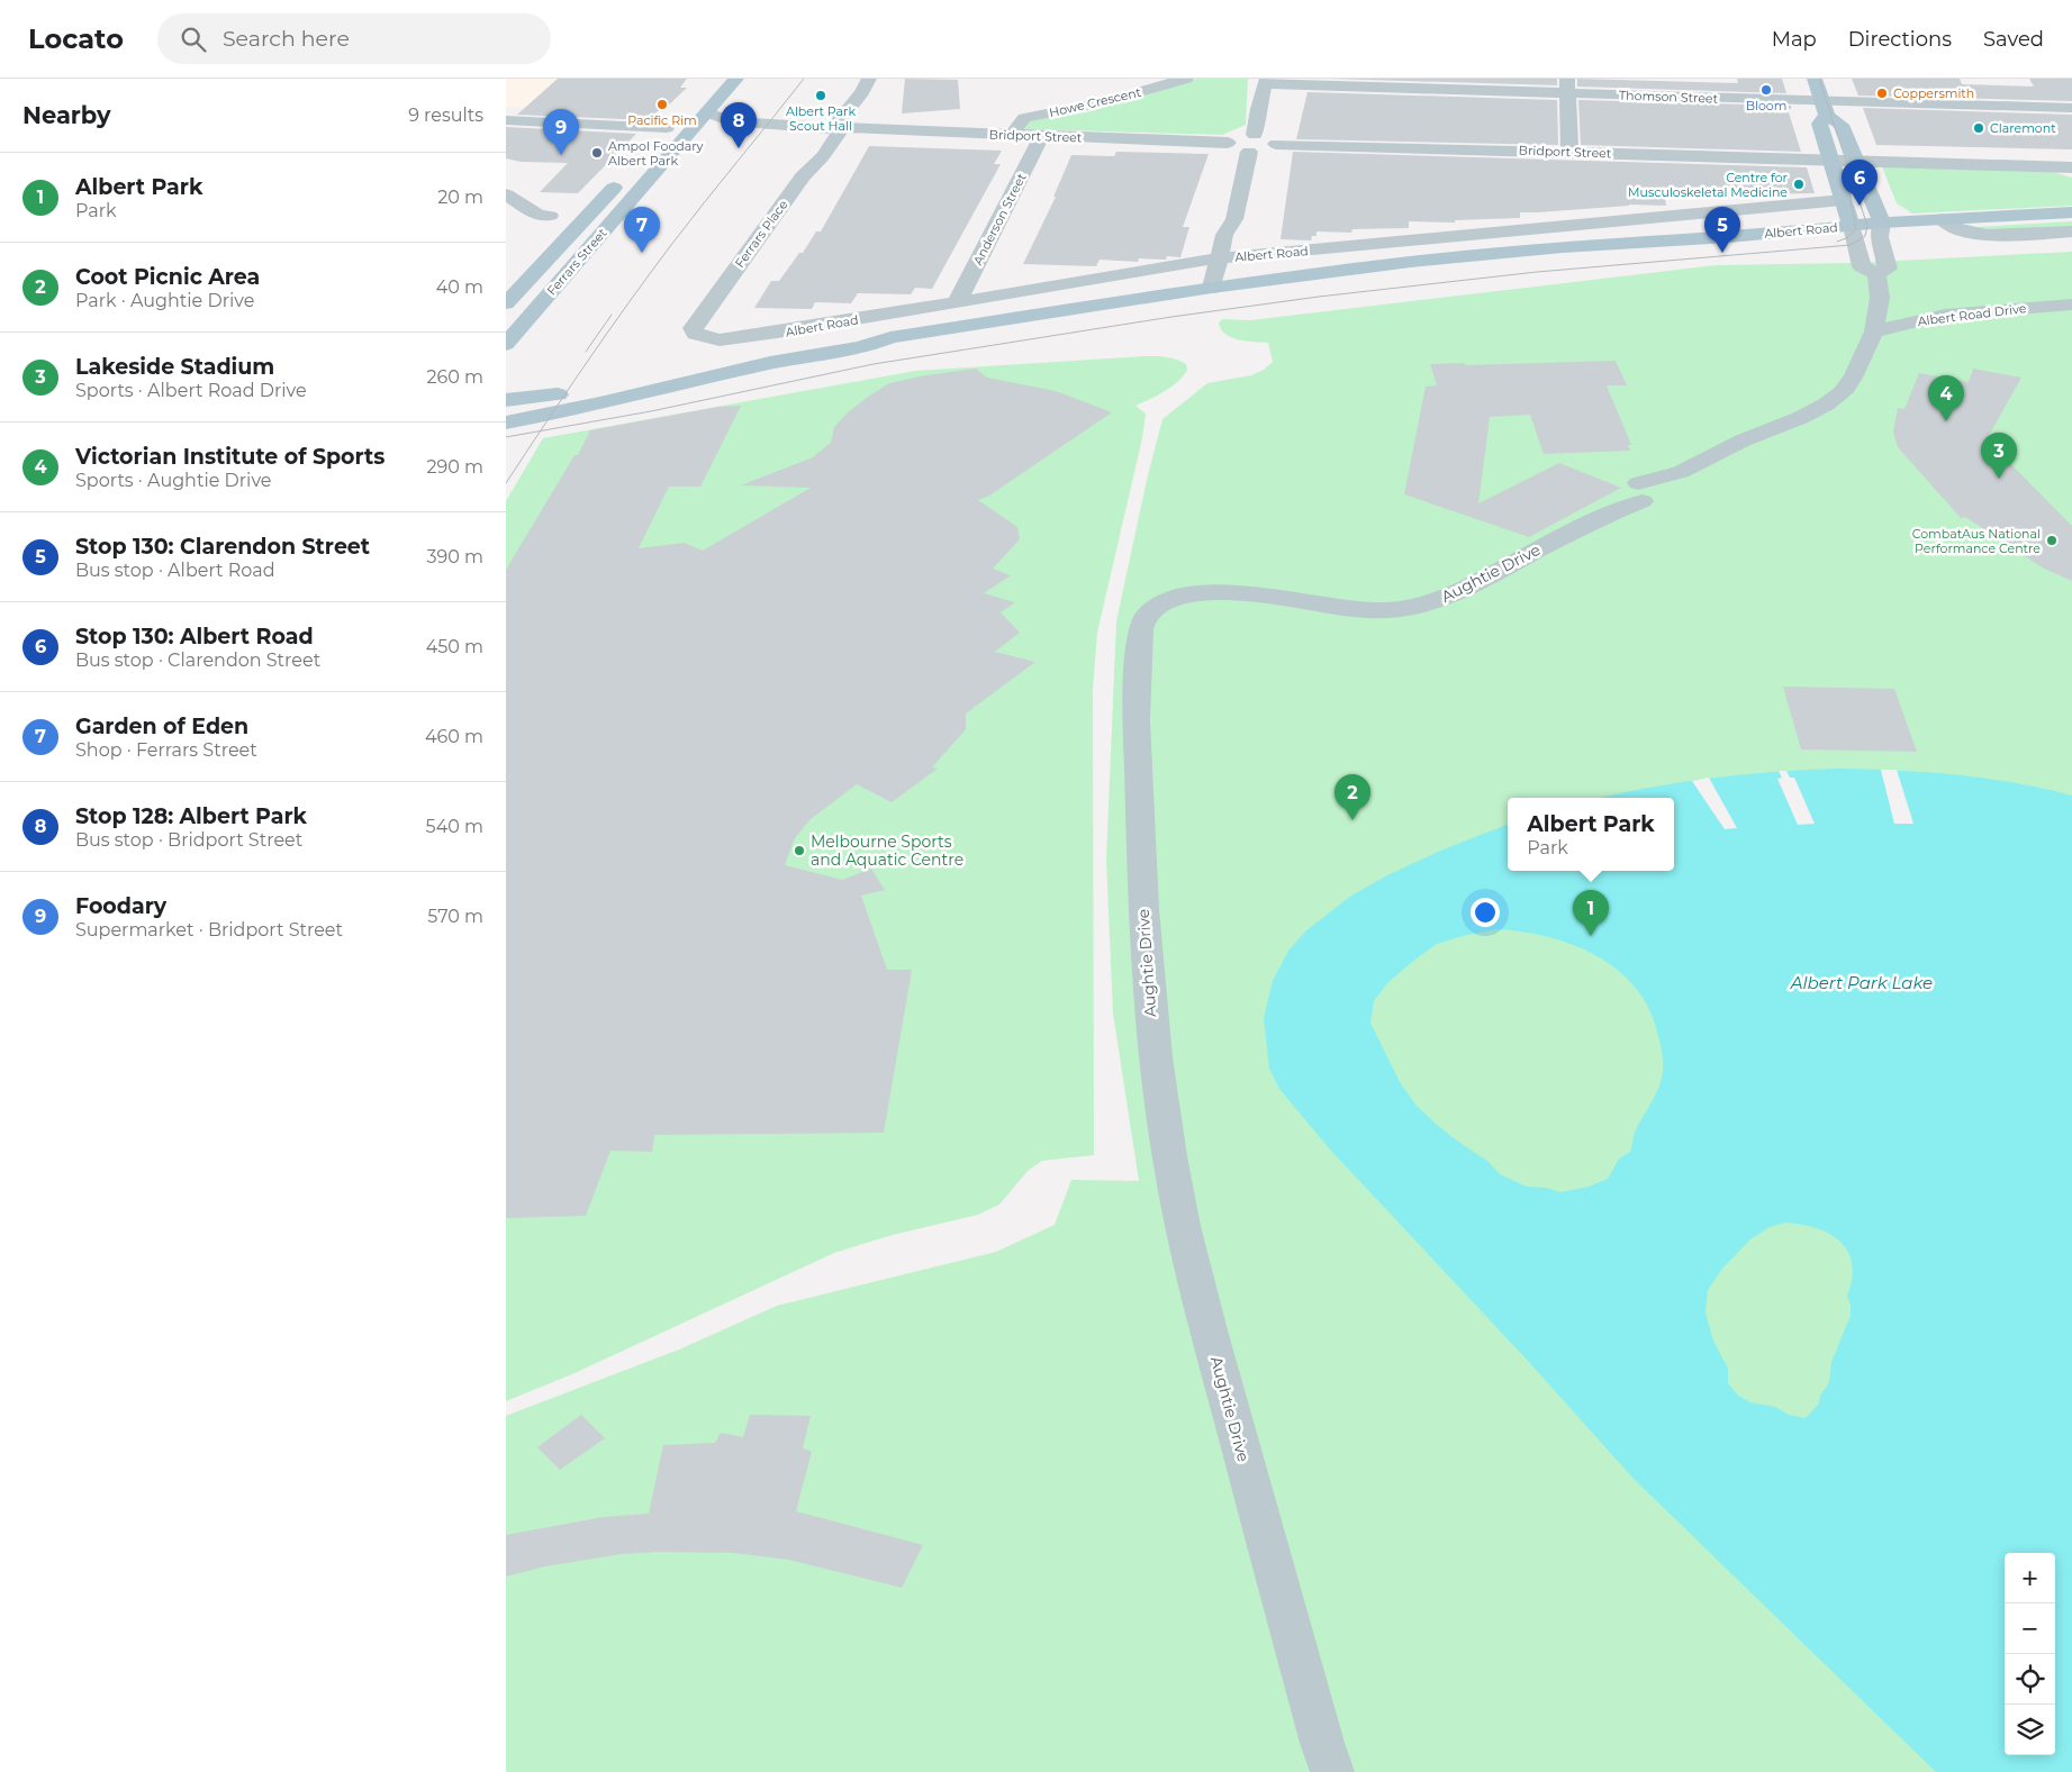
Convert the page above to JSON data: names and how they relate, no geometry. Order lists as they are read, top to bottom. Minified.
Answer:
{"streets":{"main road":["Albert Road","Ferrars Street"],"street":["Thomson Street","Howe Crescent","Bridport Street","Anderson Street","Ferrars Place","Albert Road Drive","Aughtie Drive"]},"crossings":[["Howe Crescent","Bridport Street"],["Bridport Street","Anderson Street"],["Bridport Street","Ferrars Place"],["Bridport Street","Ferrars Street"],["Anderson Street","Albert Road"],["Albert Road","Ferrars Place"],["Albert Road","Aughtie Drive"],["Albert Road Drive","Aughtie Drive"]],"water":["Albert Park Lake"],"places":["Bloom","Coppersmith","Albert Park Scout Hall","Pacific Rim","Claremont","Ampol Foodary Albert Park","Centre for Musculoskeletal Medicine","CombatAus National Performance Centre","Melbourne Sports and Aquatic Centre"],"page":{"header":"Locato","search":"Search here","nav":["Map","Directions","Saved"],"heading":["Nearby","9 results"],"pins":["8","9","6","5","7","4","3","2","1"],"list":[{"mark":"1","name":"Albert Park","note":"Park","value":"20 m"},{"mark":"2","name":"Coot Picnic Area","note":"Park · Aughtie Drive","value":"40 m"},{"mark":"3","name":"Lakeside Stadium","note":"Sports · Albert Road Drive","value":"260 m"},{"mark":"4","name":"Victorian Institute of Sports","note":"Sports · Aughtie Drive","value":"290 m"},{"mark":"5","name":"Stop 130: Clarendon Street","note":"Bus stop · Albert Road","value":"390 m"},{"mark":"6","name":"Stop 130: Albert Road","note":"Bus stop · Clarendon Street","value":"450 m"},{"mark":"7","name":"Garden of Eden","note":"Shop · Ferrars Street","value":"460 m"},{"mark":"8","name":"Stop 128: Albert Park","note":"Bus stop · Bridport Street","value":"540 m"},{"mark":"9","name":"Foodary","note":"Supermarket · Bridport Street","value":"570 m"}],"popup":["Albert Park","Park"],"map_buttons":["+","−"]}}
